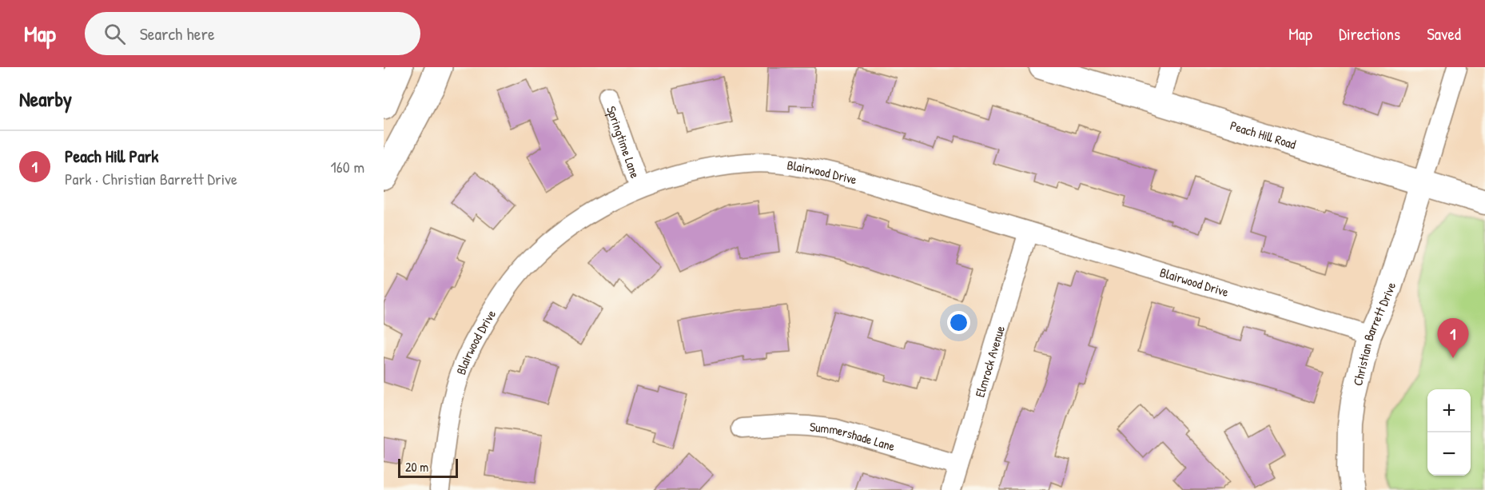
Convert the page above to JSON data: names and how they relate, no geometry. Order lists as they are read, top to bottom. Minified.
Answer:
{"streets":{"street":["Peach Hill Road","Springtime Lane","Blairwood Drive","Christian Barrett Drive","Elmrock Avenue","Summershade Lane"]},"crossings":[["Peach Hill Road","Christian Barrett Drive"],["Springtime Lane","Blairwood Drive"],["Blairwood Drive","Christian Barrett Drive"],["Blairwood Drive","Elmrock Avenue"],["Elmrock Avenue","Summershade Lane"]],"scale_bar":"20 m","page":{"header":"Map","search":"Search here","nav":["Map","Directions","Saved"],"heading":"Nearby","list":[{"mark":"1","name":"Peach Hill Park","note":"Park · Christian Barrett Drive","value":"160 m"}],"pins":"1","map_buttons":["+","−"],"scale":"20 m"}}
